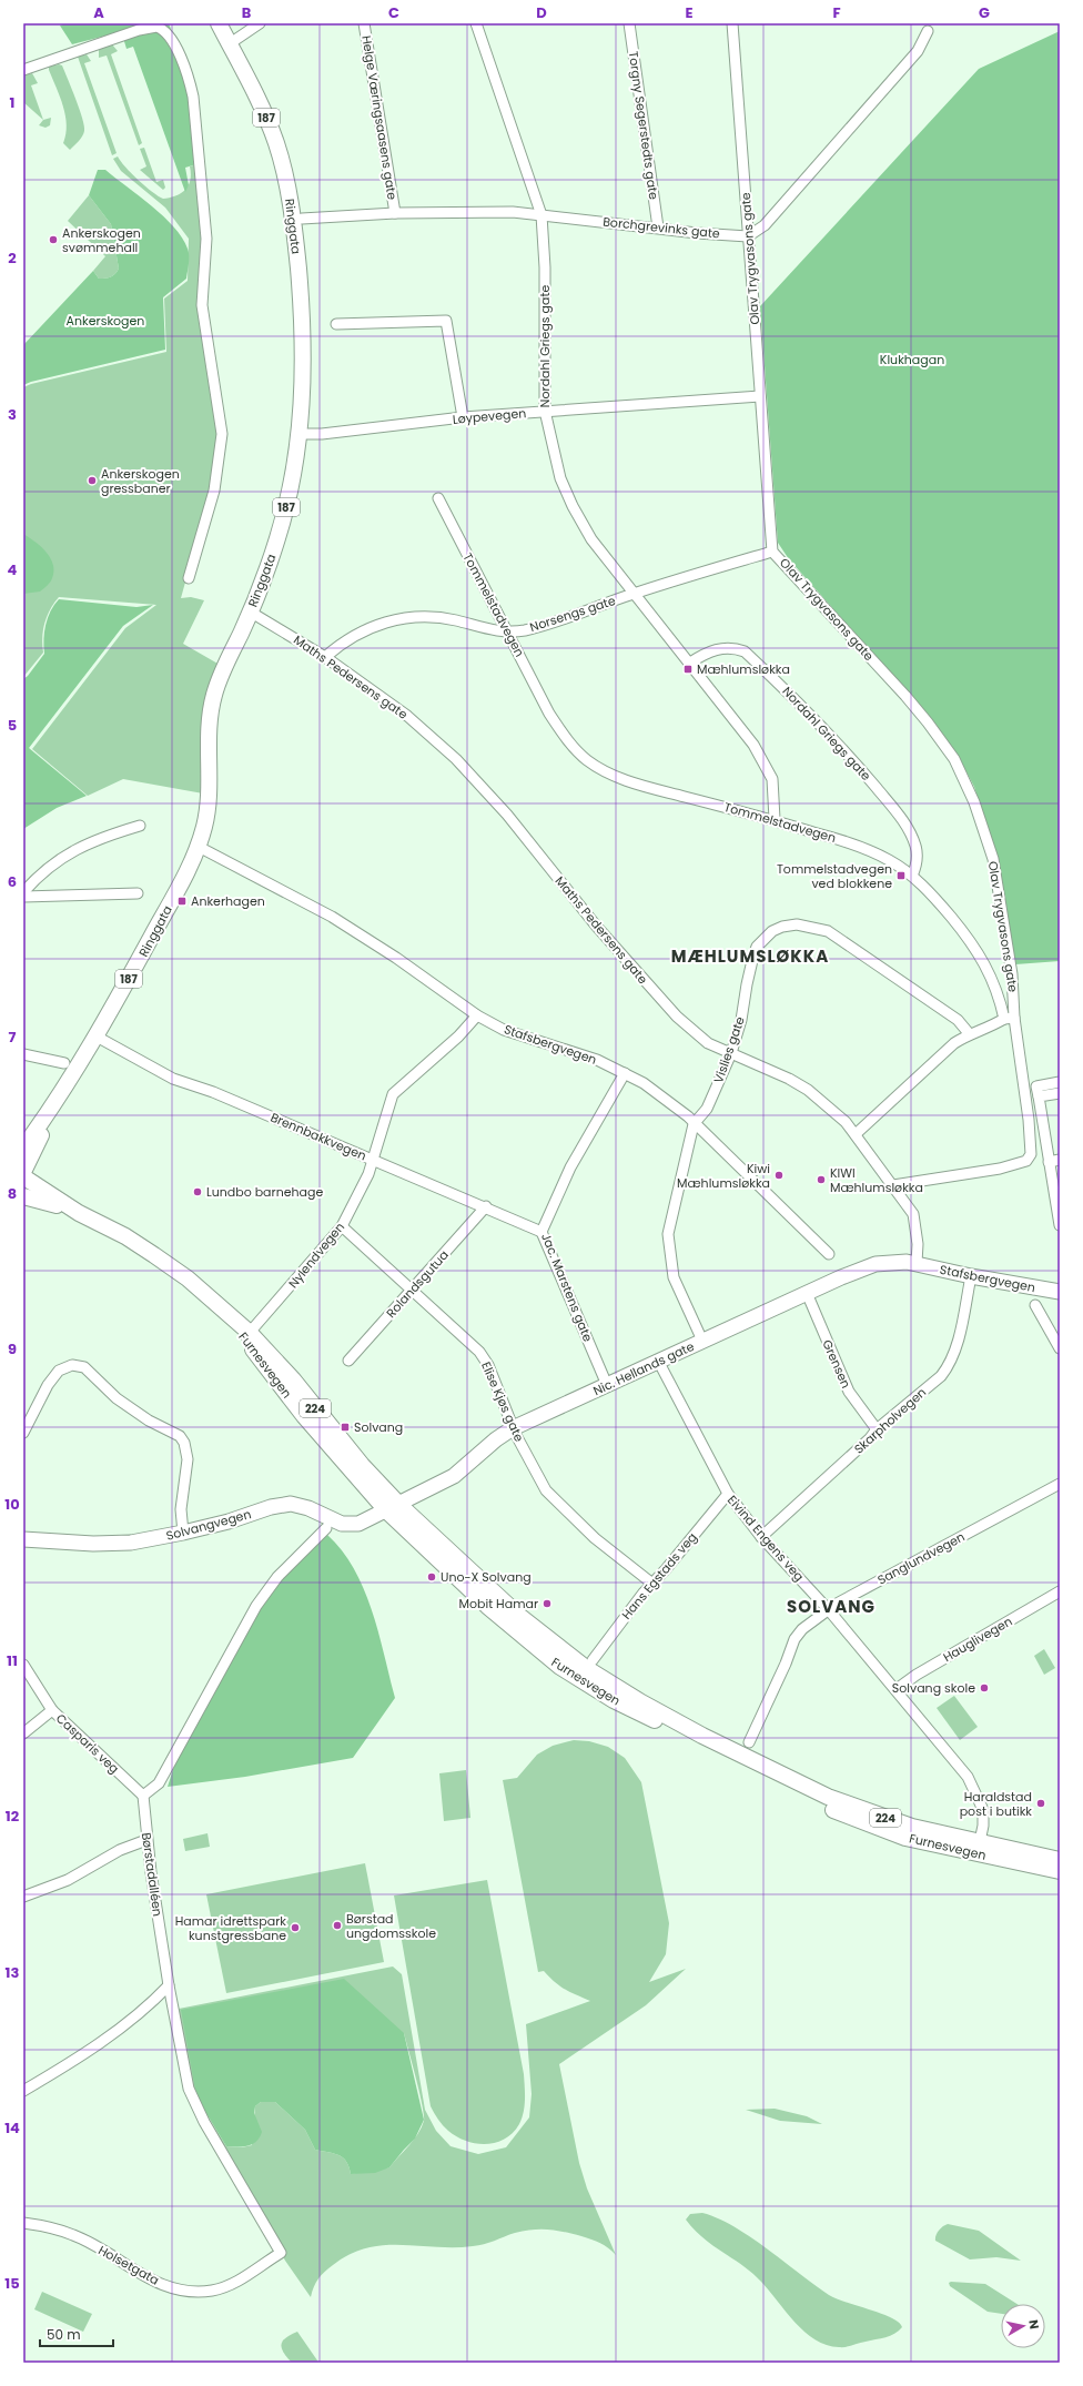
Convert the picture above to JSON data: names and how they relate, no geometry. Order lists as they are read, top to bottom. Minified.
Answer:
{"streets":{"main road":["187","Ringgata","Stafsbergvegen","Furnesvegen","Nic. Hellands gate","224","Solvangvegen"],"street":["Helge Væringsaasens gate","Torgny Segerstedts gate","Borchgrevinks gate","Olav Trygvasons gate","Nordahl Griegs gate","Løypevegen","Tommelstadvegen","Norsengs gate","Maths Pedersens gate","Vislies gate","Brennbakkvegen","Nylendvegen","Rolandsgutua","Jac. Marstens gate","Grensen","Elise Kjøs gate","Skarpholvegen","Eivind Engens veg","Sanglundvegen","Hans Egstads veg","Hauglivegen","Casparis veg","Børstadalléen","Holsetgata"]},"crossings":[["Helge Væringsaasens gate","Borchgrevinks gate"],["Torgny Segerstedts gate","Borchgrevinks gate"],["Ringgata","Løypevegen"],["Ringgata","Maths Pedersens gate"],["Ringgata","Stafsbergvegen"],["Ringgata","Brennbakkvegen"],["Ringgata","Furnesvegen"],["Borchgrevinks gate","Olav Trygvasons gate"],["Borchgrevinks gate","Nordahl Griegs gate"],["Olav Trygvasons gate","Løypevegen"],["Olav Trygvasons gate","Norsengs gate"],["Olav Trygvasons gate","Maths Pedersens gate"],["Nordahl Griegs gate","Løypevegen"],["Nordahl Griegs gate","Tommelstadvegen"],["Nordahl Griegs gate","Norsengs gate"],["Tommelstadvegen","Norsengs gate"],["Norsengs gate","Maths Pedersens gate"],["Maths Pedersens gate","Stafsbergvegen"],["Maths Pedersens gate","Vislies gate"],["Maths Pedersens gate","Nic. Hellands gate"],["Stafsbergvegen","Vislies gate"],["Stafsbergvegen","Nylendvegen"],["Stafsbergvegen","Jac. Marstens gate"],["Stafsbergvegen","Nic. Hellands gate"],["Stafsbergvegen","Skarpholvegen"],["Vislies gate","Nic. Hellands gate"],["Brennbakkvegen","Nylendvegen"],["Brennbakkvegen","Rolandsgutua"],["Brennbakkvegen","Jac. Marstens gate"],["Nylendvegen","Furnesvegen"],["Nylendvegen","Elise Kjøs gate"],["Rolandsgutua","Elise Kjøs gate"],["Jac. Marstens gate","Nic. Hellands gate"],["Grensen","Nic. Hellands gate"],["Grensen","Skarpholvegen"],["Furnesvegen","Nic. Hellands gate"],["Furnesvegen","Solvangvegen"],["Furnesvegen","Eivind Engens veg"],["Nic. Hellands gate","Elise Kjøs gate"],["Nic. Hellands gate","Solvangvegen"],["Nic. Hellands gate","Eivind Engens veg"],["Elise Kjøs gate","Hans Egstads veg"],["Skarpholvegen","Eivind Engens veg"],["Eivind Engens veg","Sanglundvegen"],["Eivind Engens veg","Hans Egstads veg"],["Eivind Engens veg","Hauglivegen"],["Casparis veg","Børstadalléen"],["Børstadalléen","Holsetgata"]],"districts":["MÆHLUMSLØKKA","SOLVANG"],"parks":["Ankerskogen","Klukhagan"],"places":{"other":["Ankerskogen svømmehall","Ankerskogen gressbaner","Kiwi Mæhlumsløkka","KIWI Mæhlumsløkka","Lundbo barnehage","Uno-X Solvang","Mobit Hamar","Solvang skole","Haraldstad post i butikk","Børstad ungdomsskole","Hamar idrettspark kunstgressbane"],"transit":["Mæhlumsløkka","Tommelstadvegen ved blokkene","Ankerhagen","Solvang"]},"scale_bar":"50 m","north":"right","grid":{"columns":["A","B","C","D","E","F","G"],"rows":["1","2","3","4","5","6","7","8","9","10","11","12","13","14","15"]}}
